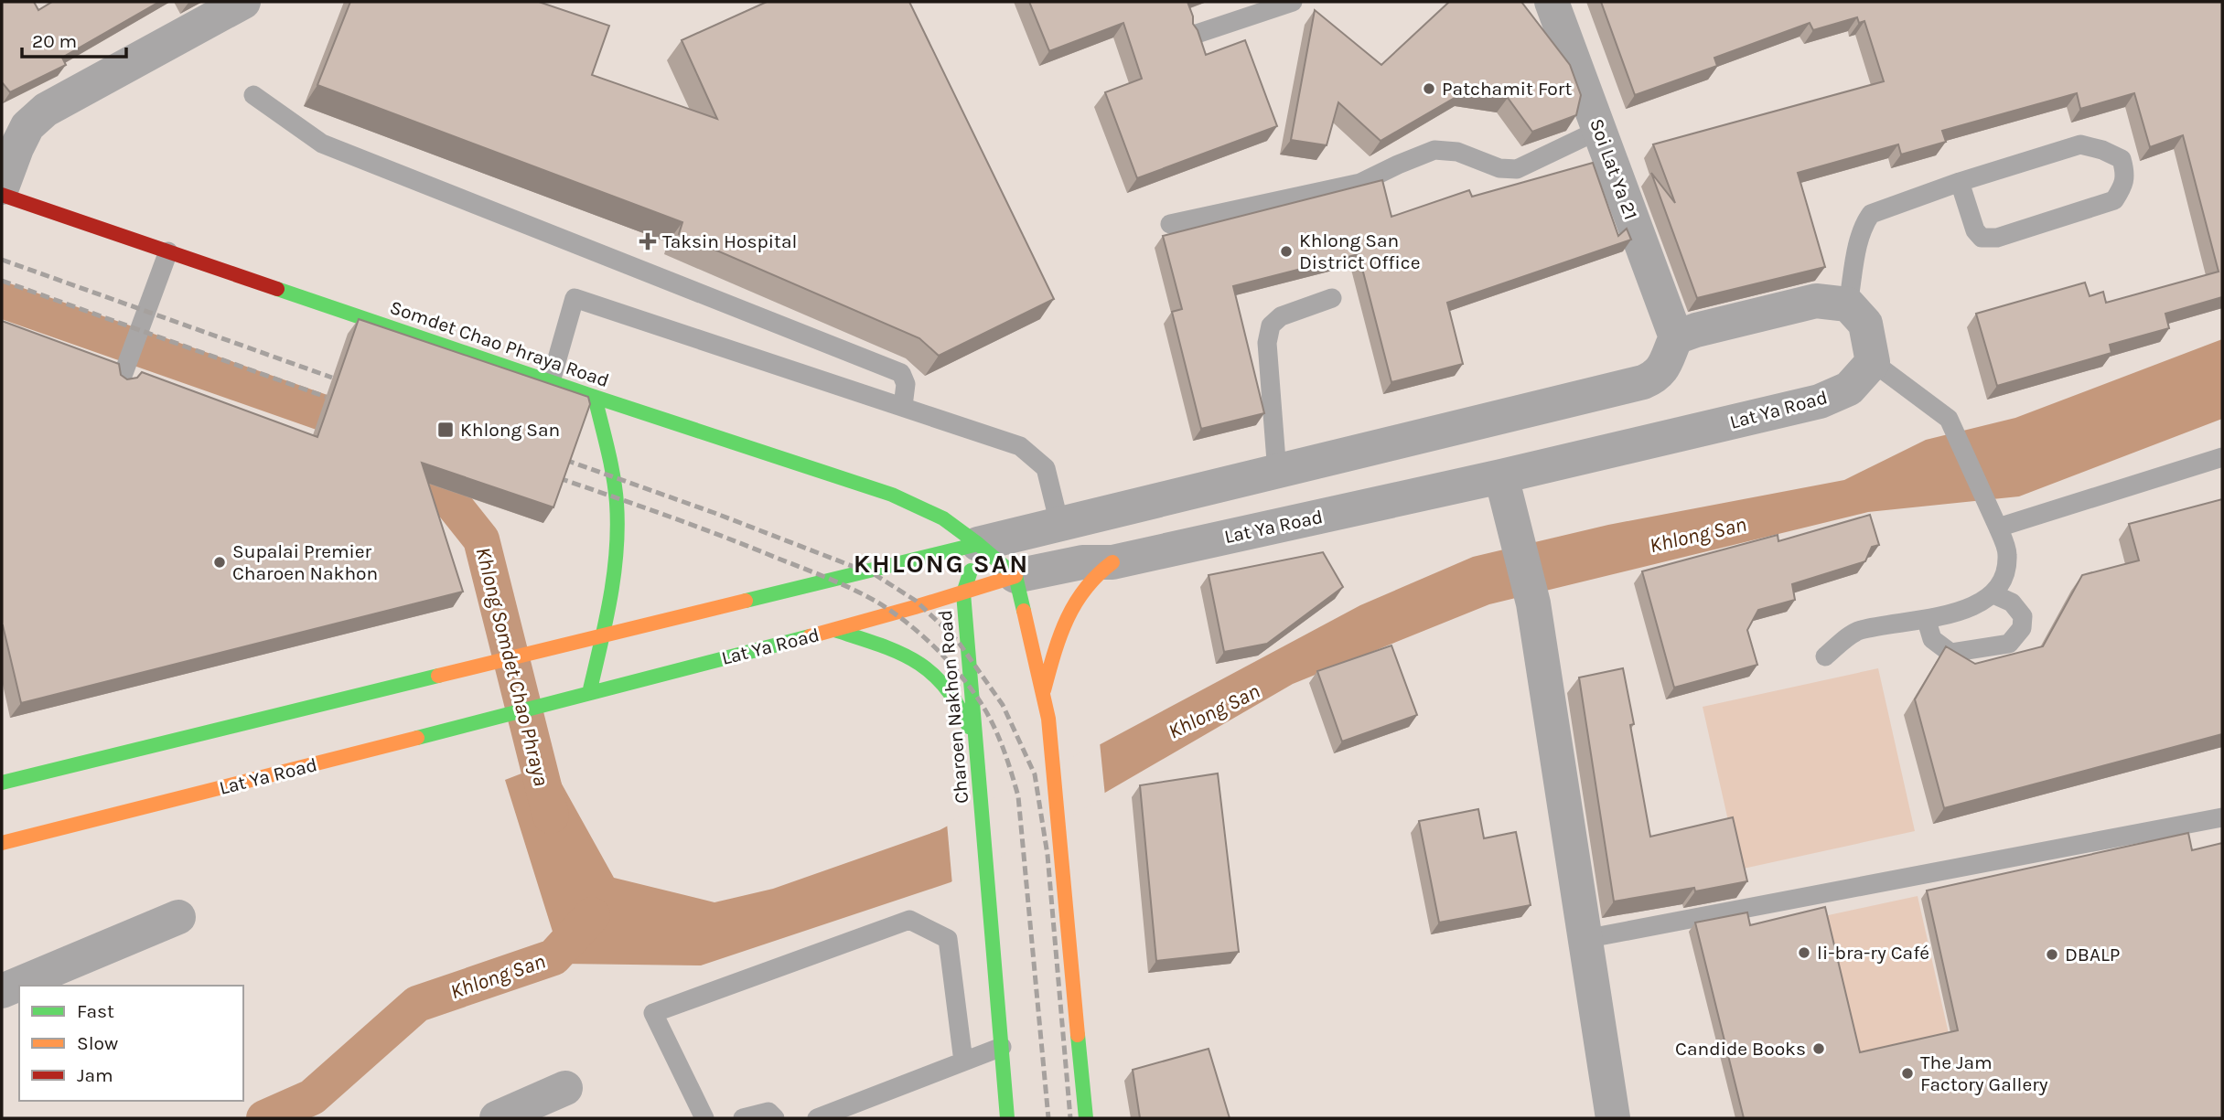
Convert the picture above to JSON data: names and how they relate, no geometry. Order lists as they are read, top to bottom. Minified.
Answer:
{"streets":{"main road":["Somdet Chao Phraya Road","Lat Ya Road","Charoen Nakhon Road"],"street":["Soi Lat Ya 21"]},"crossings":[["Somdet Chao Phraya Road","Charoen Nakhon Road"],["Lat Ya Road","Charoen Nakhon Road"]],"districts":["KHLONG SAN"],"water":["Khlong San","Khlong Somdet Chao Phraya"],"places":{"other":["Patchamit Fort","Khlong San District Office","Supalai Premier Charoen Nakhon","li-bra-ry Café","DBALP","Candide Books","The Jam Factory Gallery"],"health":["Taksin Hospital"],"transit":["Khlong San"]},"legend":["Fast","Slow","Jam"],"scale_bar":"20 m"}
